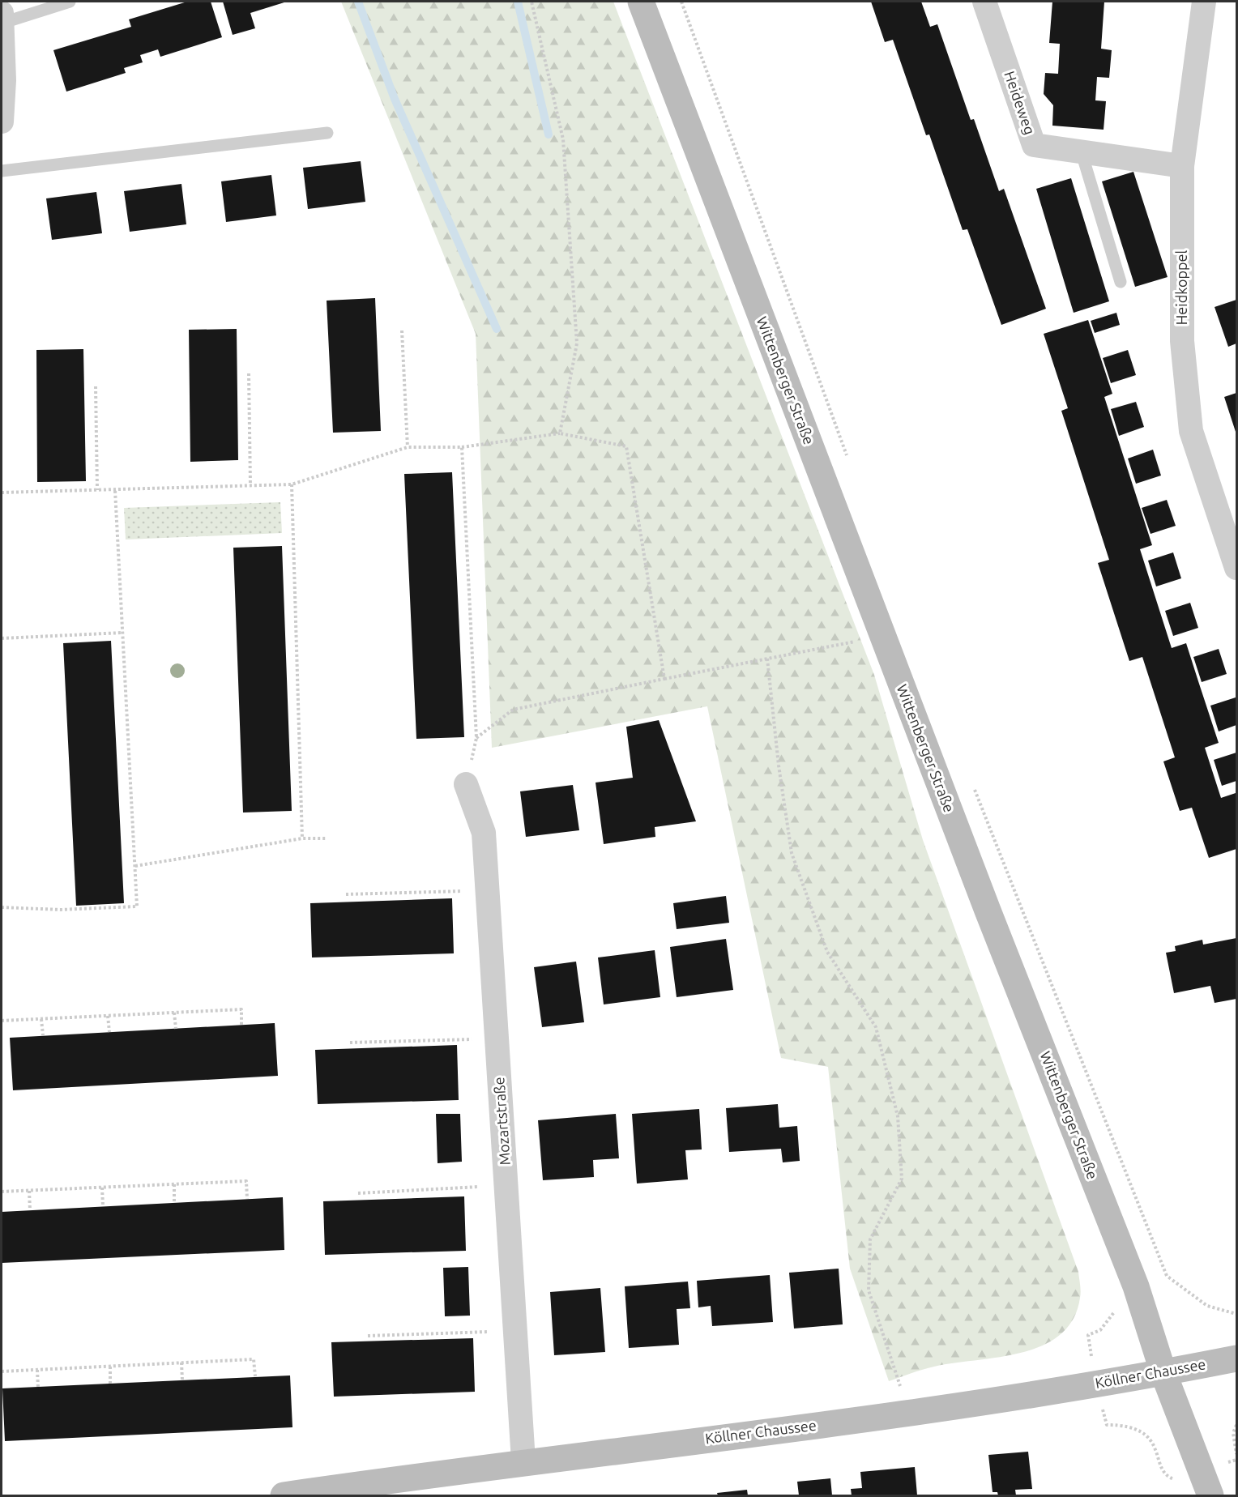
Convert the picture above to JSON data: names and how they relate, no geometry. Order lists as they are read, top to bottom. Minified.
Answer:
{"streets":{"main road":["Wittenberger Straße","Köllner Chaussee"],"street":["Heideweg","Heidkoppel","Mozartstraße"]},"crossings":[["Heideweg","Heidkoppel"],["Wittenberger Straße","Köllner Chaussee"],["Mozartstraße","Köllner Chaussee"]]}
